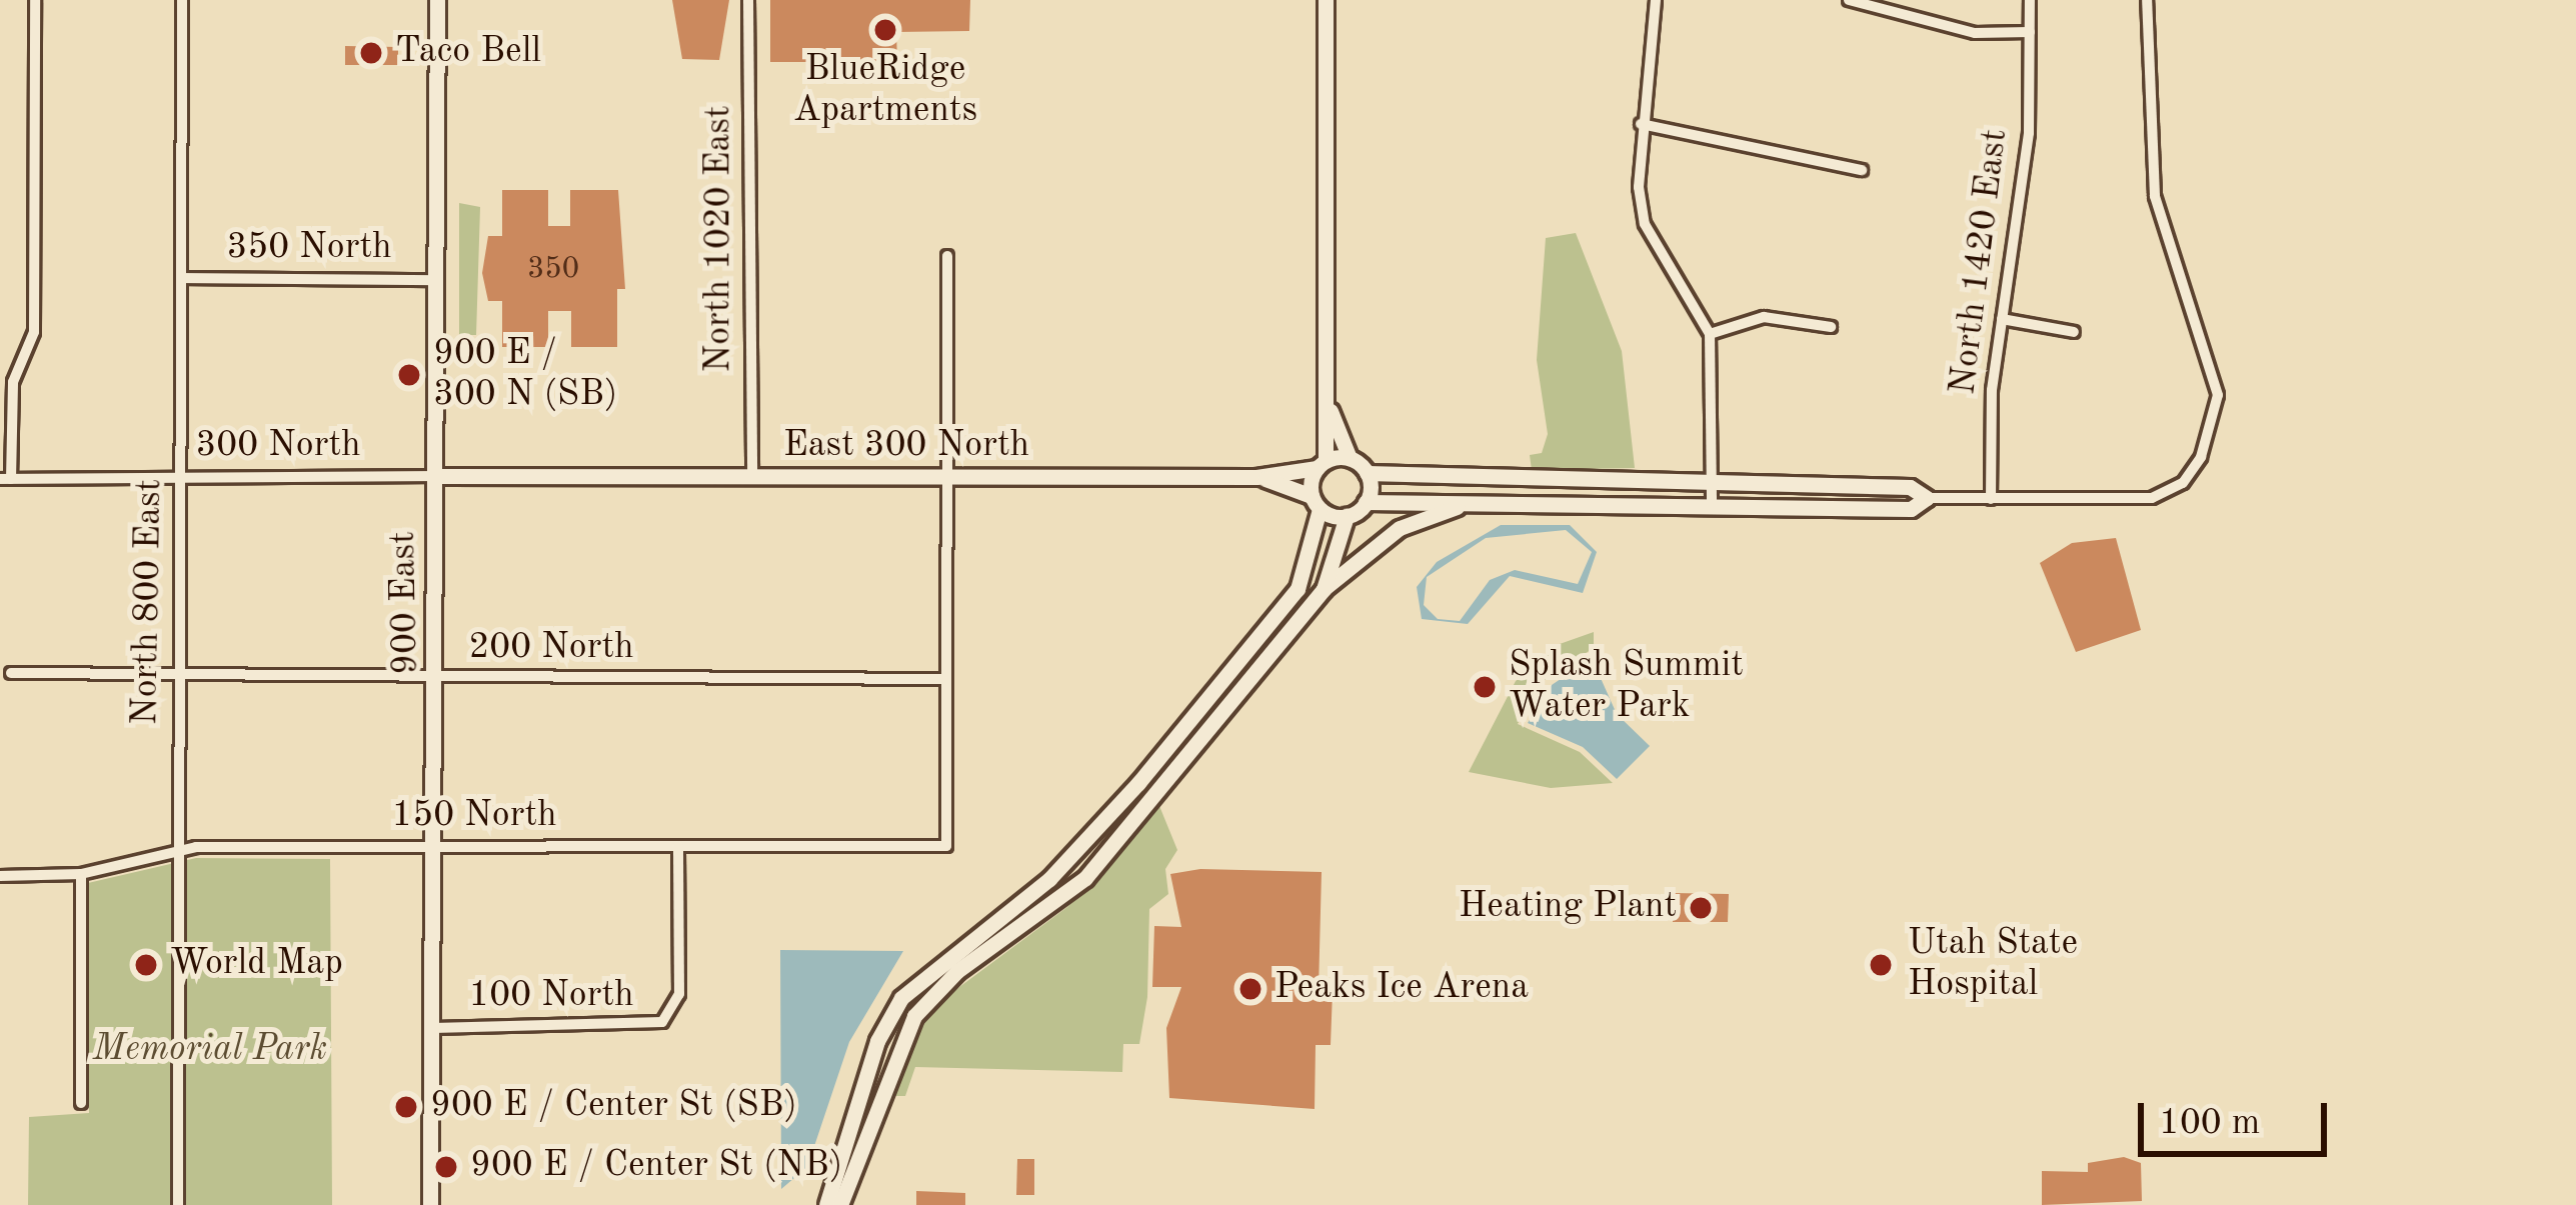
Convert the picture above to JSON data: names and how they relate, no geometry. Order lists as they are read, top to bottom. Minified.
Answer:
{"streets":{"street":["North 1020 East","350 North","North 1420 East","300 North","East 300 North","North 800 East","900 East","200 North","150 North","100 North"]},"crossings":[["North 1020 East","East 300 North"],["350 North","North 800 East"],["350 North","900 East"],["300 North","East 300 North"],["300 North","North 800 East"],["300 North","900 East"],["North 800 East","200 North"],["North 800 East","150 North"],["900 East","200 North"],["900 East","150 North"],["900 East","100 North"],["200 North","150 North"],["150 North","100 North"]],"parks":["Memorial Park"],"places":["BlueRidge Apartments","Taco Bell","900 E / 300 N (SB)","Splash Summit Water Park","Heating Plant","World Map","Utah State Hospital","Peaks Ice Arena","900 E / Center St (SB)","900 E / Center St (NB)"],"house_numbers":["350"],"scale_bar":"100 m"}
